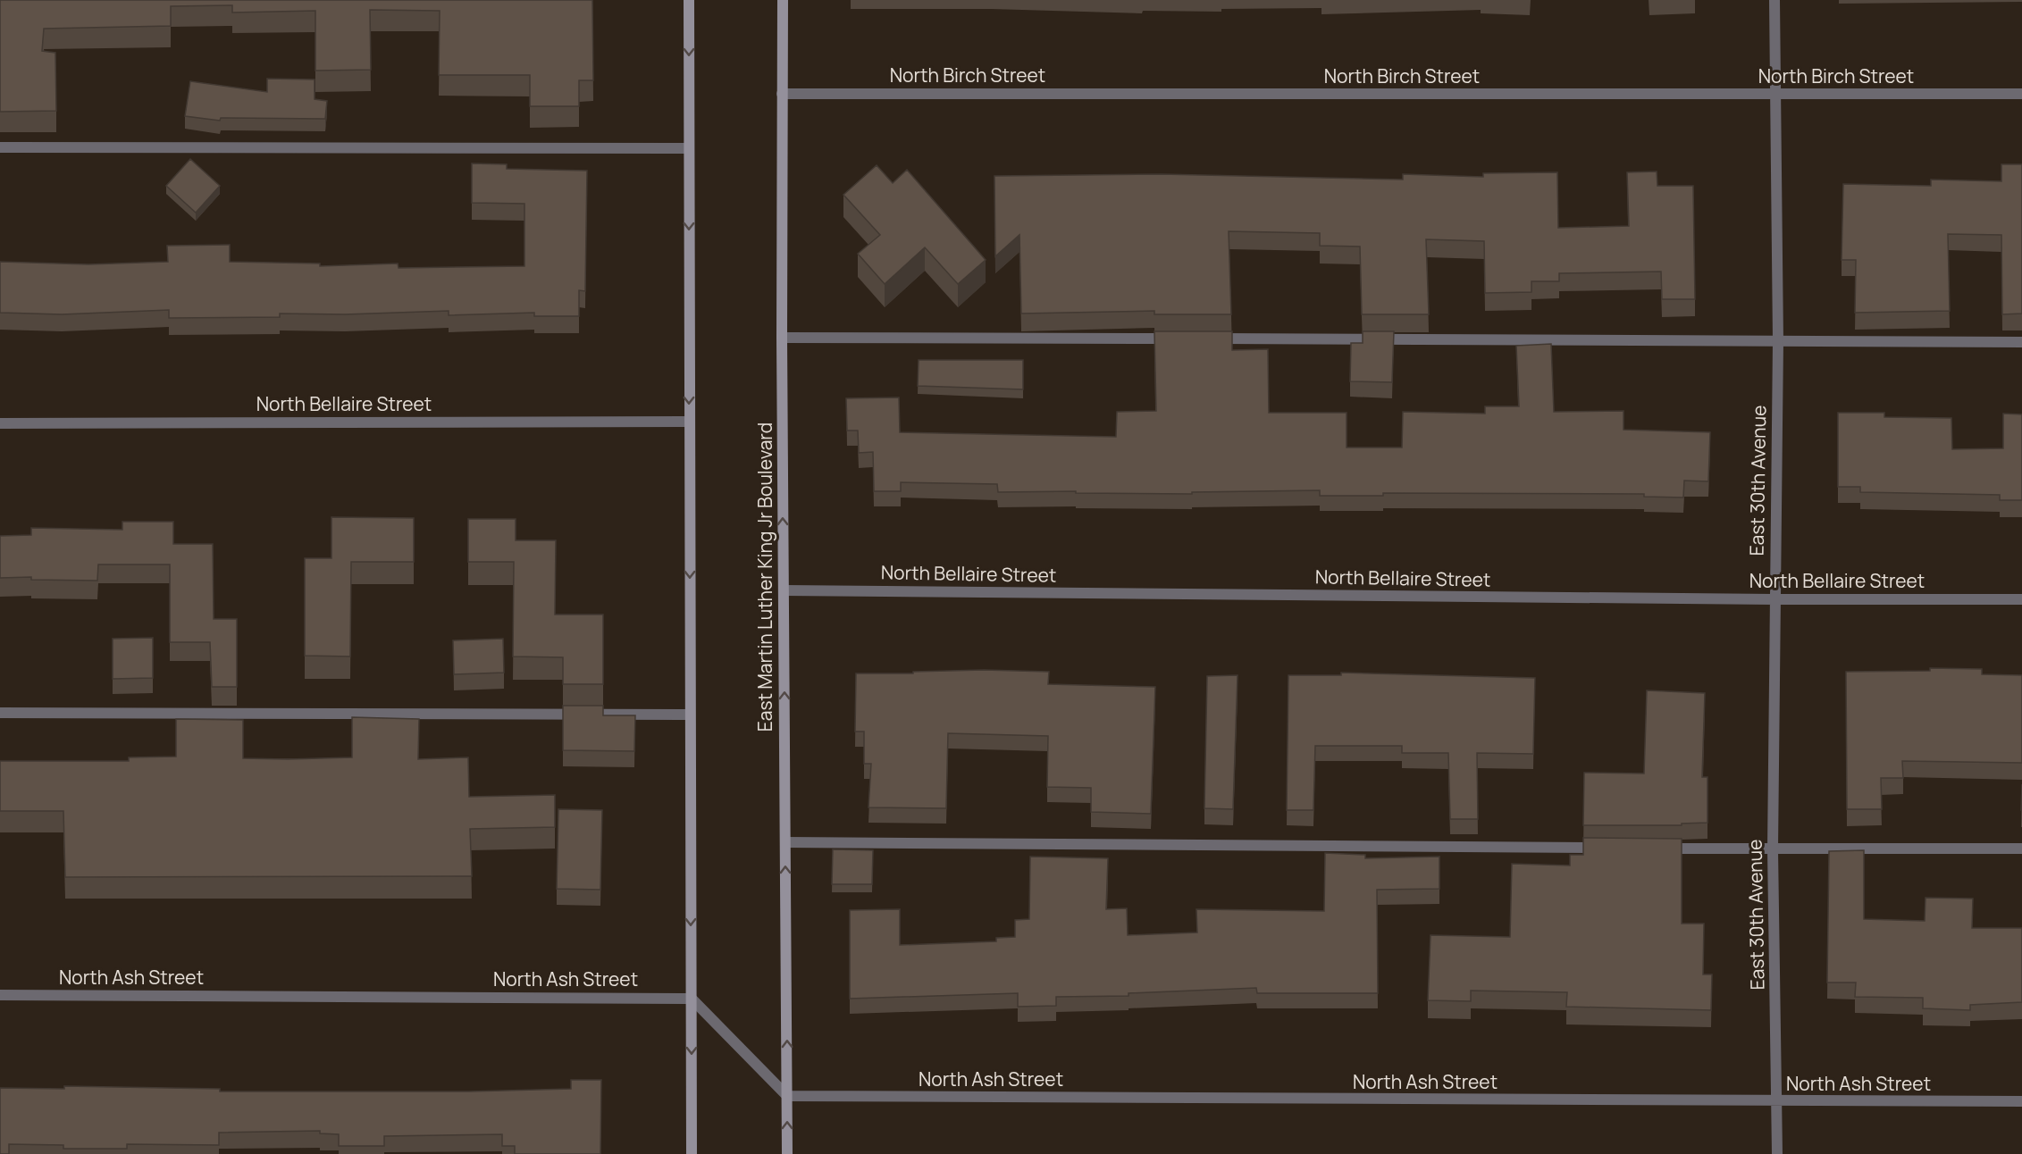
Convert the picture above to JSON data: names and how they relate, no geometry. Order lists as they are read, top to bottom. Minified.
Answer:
{"streets":{"main road":["East Martin Luther King Jr Boulevard"],"street":["North Birch Street","North Bellaire Street","East 30th Avenue","North Ash Street"]},"crossings":[["North Birch Street","East 30th Avenue"],["North Birch Street","East Martin Luther King Jr Boulevard"],["North Bellaire Street","East 30th Avenue"],["North Bellaire Street","East Martin Luther King Jr Boulevard"],["East 30th Avenue","North Ash Street"],["East Martin Luther King Jr Boulevard","North Ash Street"]]}
